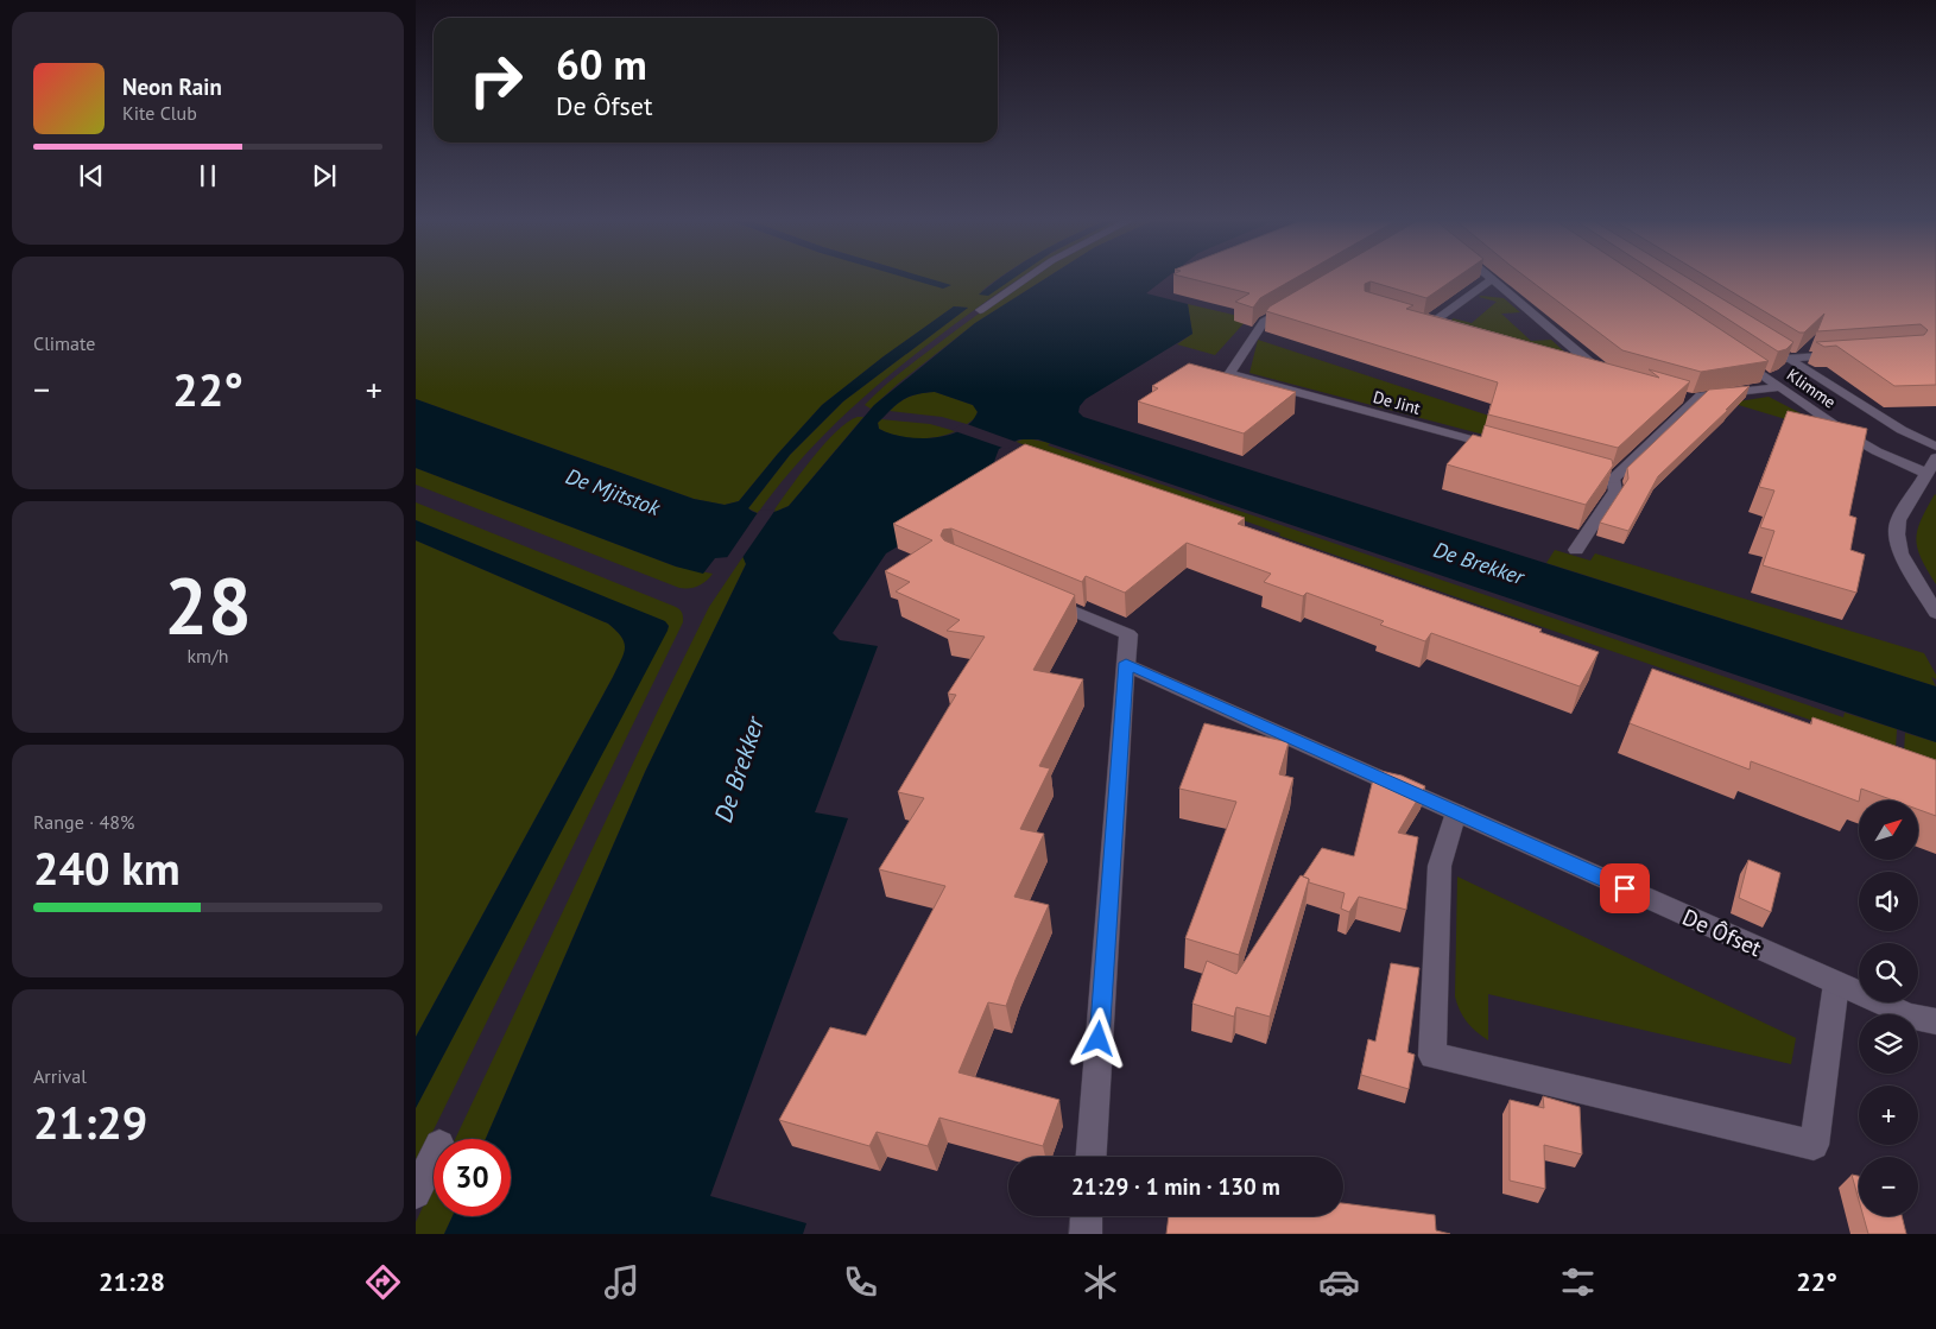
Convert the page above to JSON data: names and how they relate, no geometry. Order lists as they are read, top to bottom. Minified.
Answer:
{"streets":{"street":["Klimme","De Jint","De Ôfset"]},"water":["De Mjitstok","De Brekker"],"north":"top right","page":{"turn":["60 m","De Ôfset"],"song":["Neon Rain","Kite Club"],"tile":["Climate",["28","km/h"],["Range · 48%","240 km"],["Arrival","21:29"]],"heat":["−","22°","+"],"map_buttons":["+","−"],"limit":"30","trip":"21:29 · 1 min · 130 m","tabs":["21:28","22°"]}}
